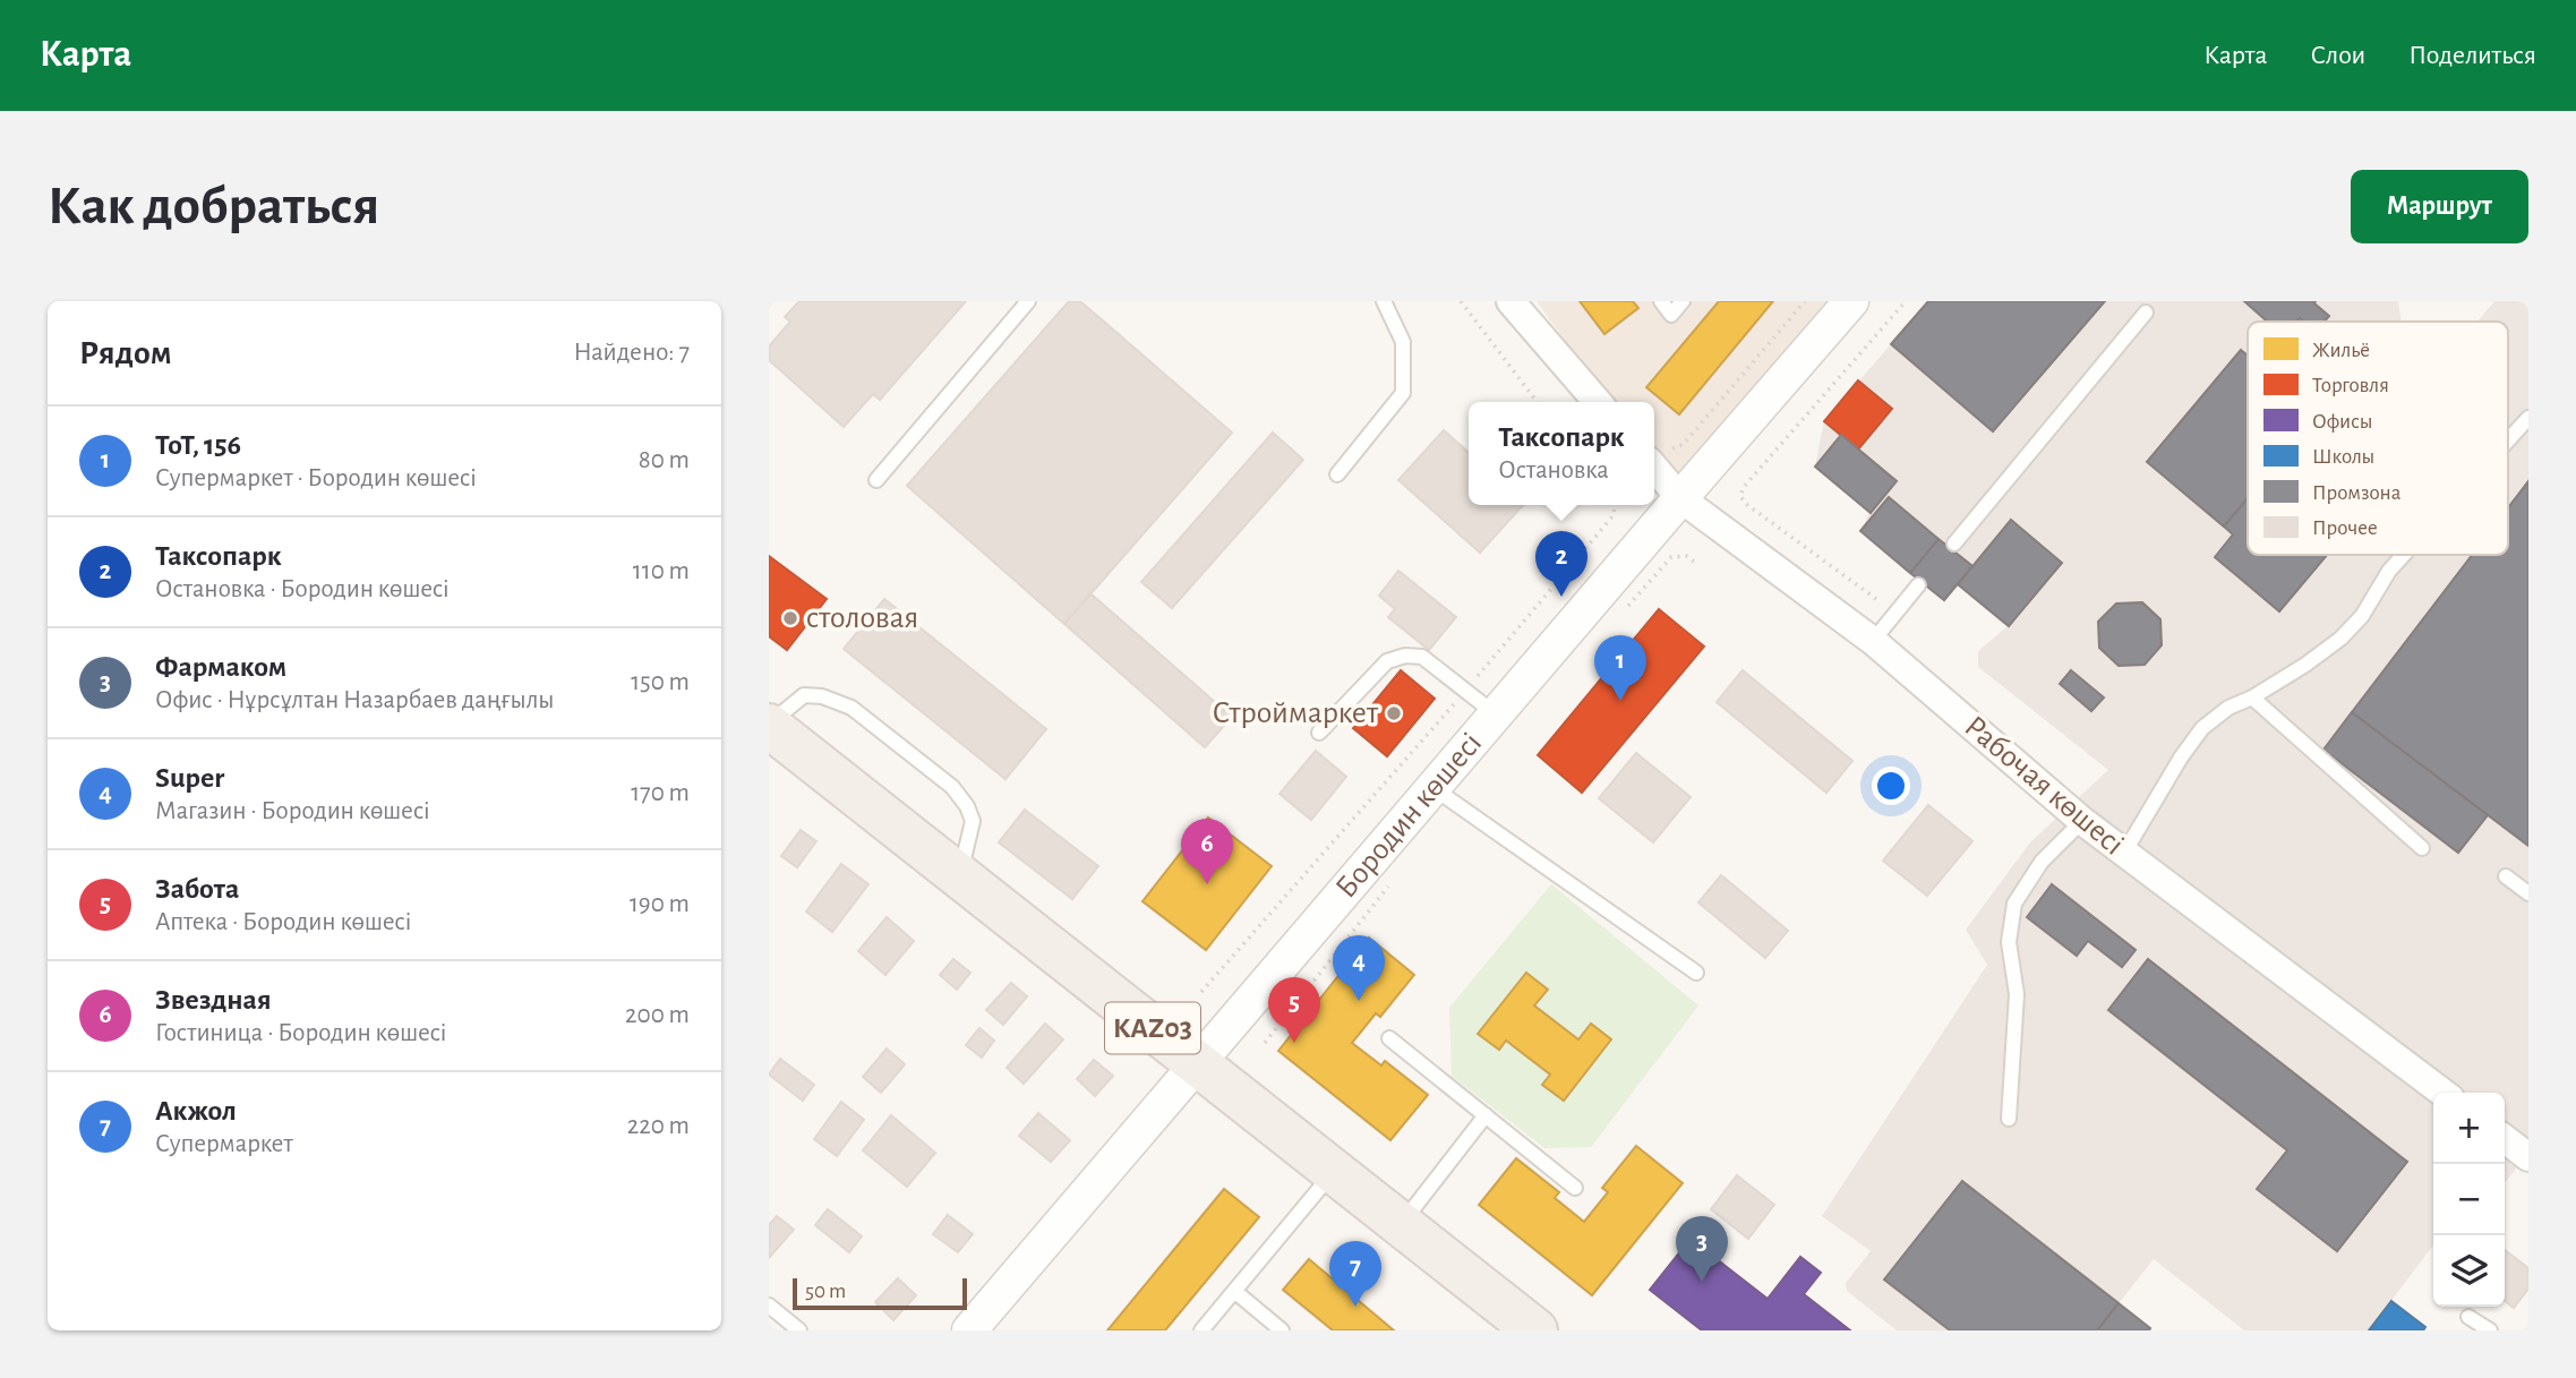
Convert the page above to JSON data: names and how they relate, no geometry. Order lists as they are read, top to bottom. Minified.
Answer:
{"streets":{"main road":["KАZ03"],"street":["Рабочая көшесі","Бородин көшесі"]},"crossings":[["Рабочая көшесі","Бородин көшесі"],["Бородин көшесі","KАZ03"]],"places":["столовая","Строймаркет"],"legend":["Жильё","Торговля","Офисы","Школы","Промзона","Прочее"],"scale_bar":"50 m","page":{"header":"Карта","nav":["Карта","Слои","Поделиться"],"buttons":"Маршрут","title":"Как добраться","heading":["Рядом","Найдено: 7"],"popup":["Таксопарк","Остановка"],"list":[{"mark":"1","name":"ТоТ, 156","note":"Супермаркет · Бородин көшесі","value":"80 m"},{"mark":"2","name":"Таксопарк","note":"Остановка · Бородин көшесі","value":"110 m"},{"mark":"3","name":"Фармаком","note":"Офис · Нұрсұлтан Назарбаев даңғылы","value":"150 m"},{"mark":"4","name":"Super","note":"Магазин · Бородин көшесі","value":"170 m"},{"mark":"5","name":"Забота","note":"Аптека · Бородин көшесі","value":"190 m"},{"mark":"6","name":"Звездная","note":"Гостиница · Бородин көшесі","value":"200 m"},{"mark":"7","name":"Акжол","note":"Супермаркет","value":"220 m"}],"pins":["2","1","6","4","5","3","7"],"map_buttons":["+","−"],"scale":"50 m"}}
